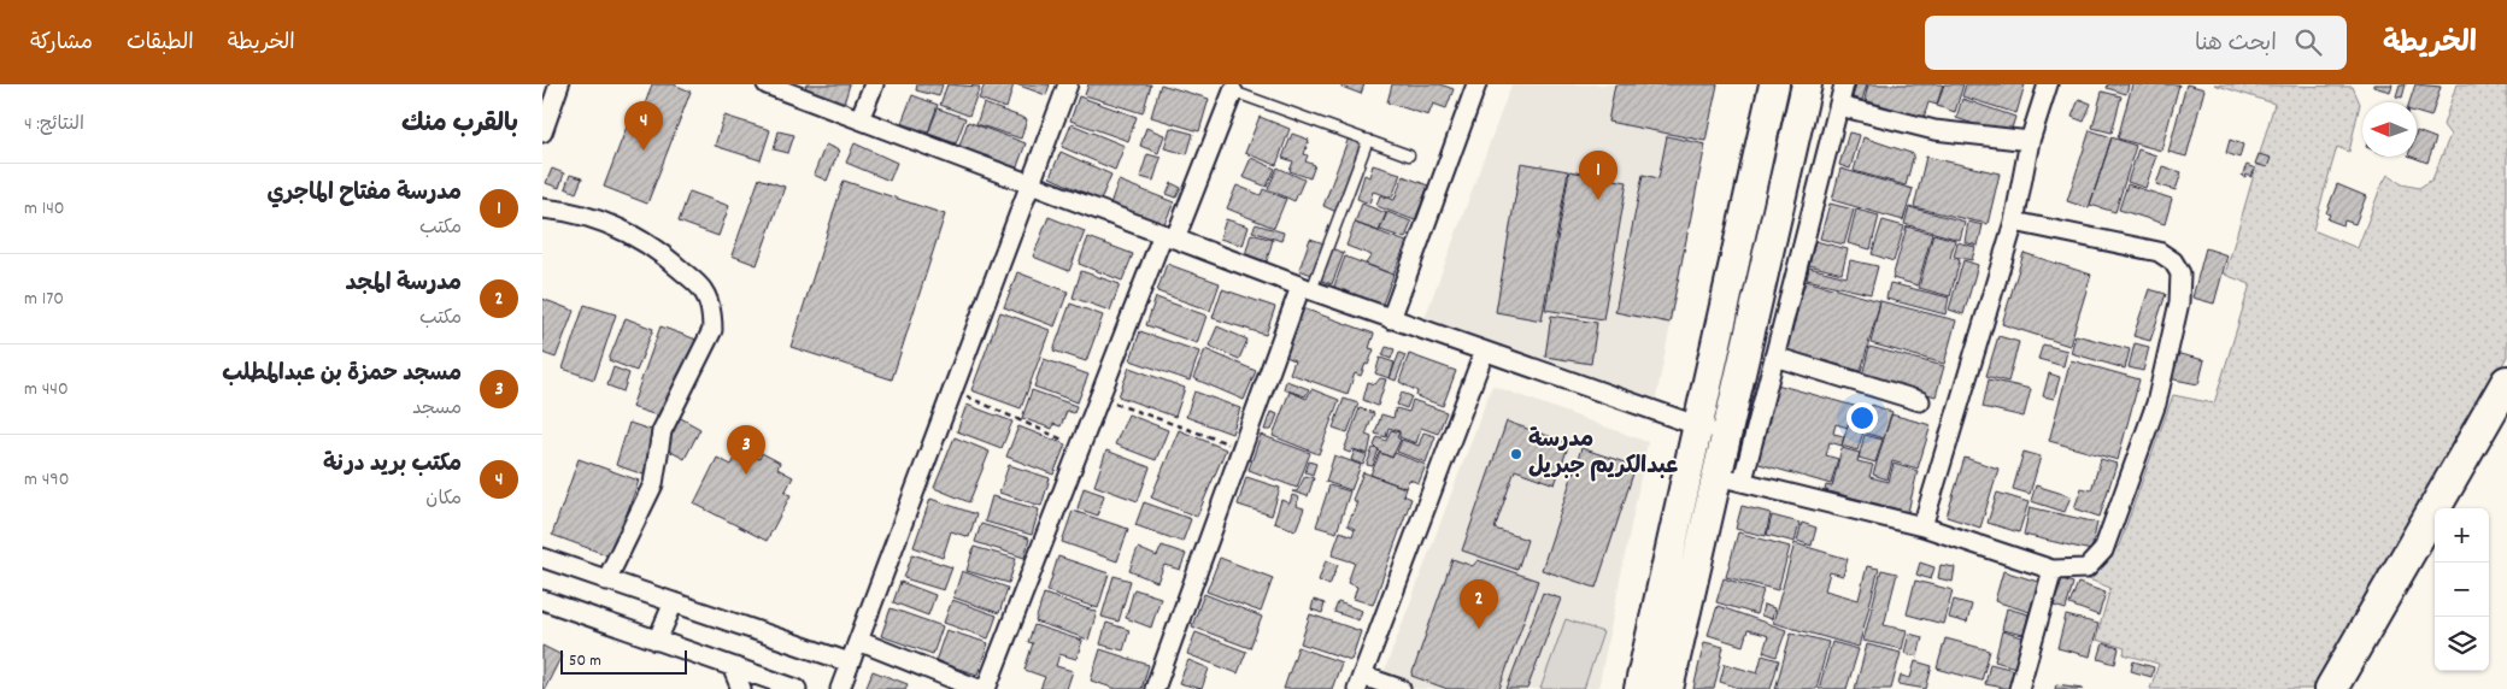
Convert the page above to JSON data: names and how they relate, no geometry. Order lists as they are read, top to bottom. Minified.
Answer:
{"places":["مدرسة عبدالكريم جبريل"],"scale_bar":"50 m","north":"left","page":{"header":"الخريطة","search":"ابحث هنا","nav":["الخريطة","الطبقات","مشاركة"],"heading":["بالقرب منك","النتائج: 4"],"pins":["4","1","3","2"],"list":[{"mark":"1","name":"مدرسة مفتاح الماجري","note":"مكتب","value":"140 m"},{"mark":"2","name":"مدرسة المجد","note":"مكتب","value":"170 m"},{"mark":"3","name":"مسجد حمزة بن عبدالمطلب","note":"مسجد","value":"440 m"},{"mark":"4","name":"مكتب بريد درنة","note":"مكان","value":"490 m"}],"map_buttons":["+","−"],"scale":"50 m"}}
